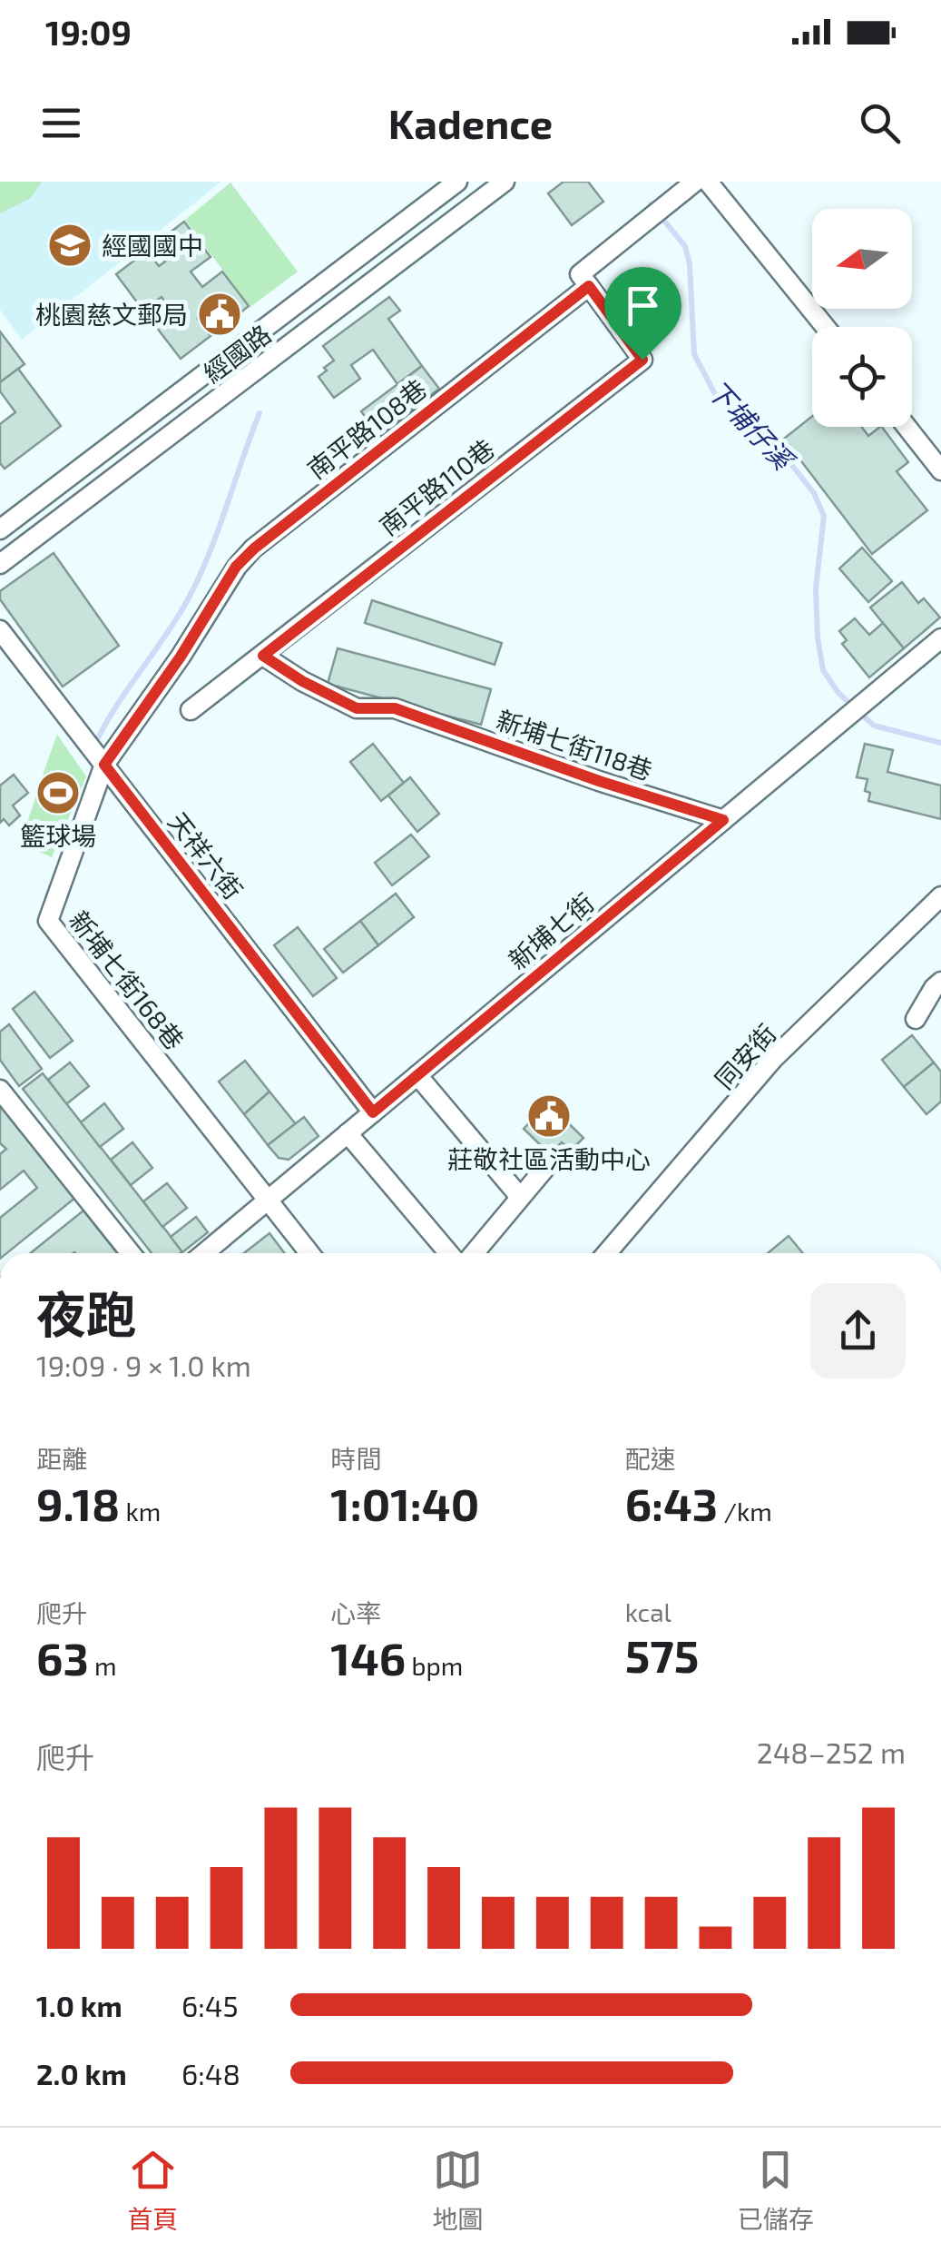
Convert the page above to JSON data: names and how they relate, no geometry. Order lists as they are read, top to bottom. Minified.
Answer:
{"streets":{"street":["經國路","南平路108巷","南平路110巷","新埔七街118巷","天祥六街","新埔七街","新埔七街168巷","同安街"]},"crossings":[["南平路108巷","南平路110巷"],["南平路108巷","天祥六街"],["南平路108巷","新埔七街168巷"],["南平路110巷","新埔七街118巷"],["新埔七街118巷","新埔七街"],["天祥六街","新埔七街"],["天祥六街","新埔七街168巷"],["新埔七街","新埔七街168巷"]],"water":["下埔仔溪"],"places":{"school or university":["經國國中"],"public building":["桃園慈文郵局","莊敬社區活動中心"],"sports":["籃球場"]},"north":"left","page":{"status":"19:09","header":"Kadence","heading":["夜跑","19:09 · 9 × 1.0 km"],"stats":[["距離","9.18 km"],["時間","1:01:40"],["配速","6:43 /km"],["爬升","63 m"],["心率","146 bpm"],["kcal","575"]],"chart":["爬升","248–252 m"],"list":[{"name":"1.0 km","note":"6:45"},{"name":"2.0 km","note":"6:48"}],"tabs":["首頁","地圖","已儲存"]}}
